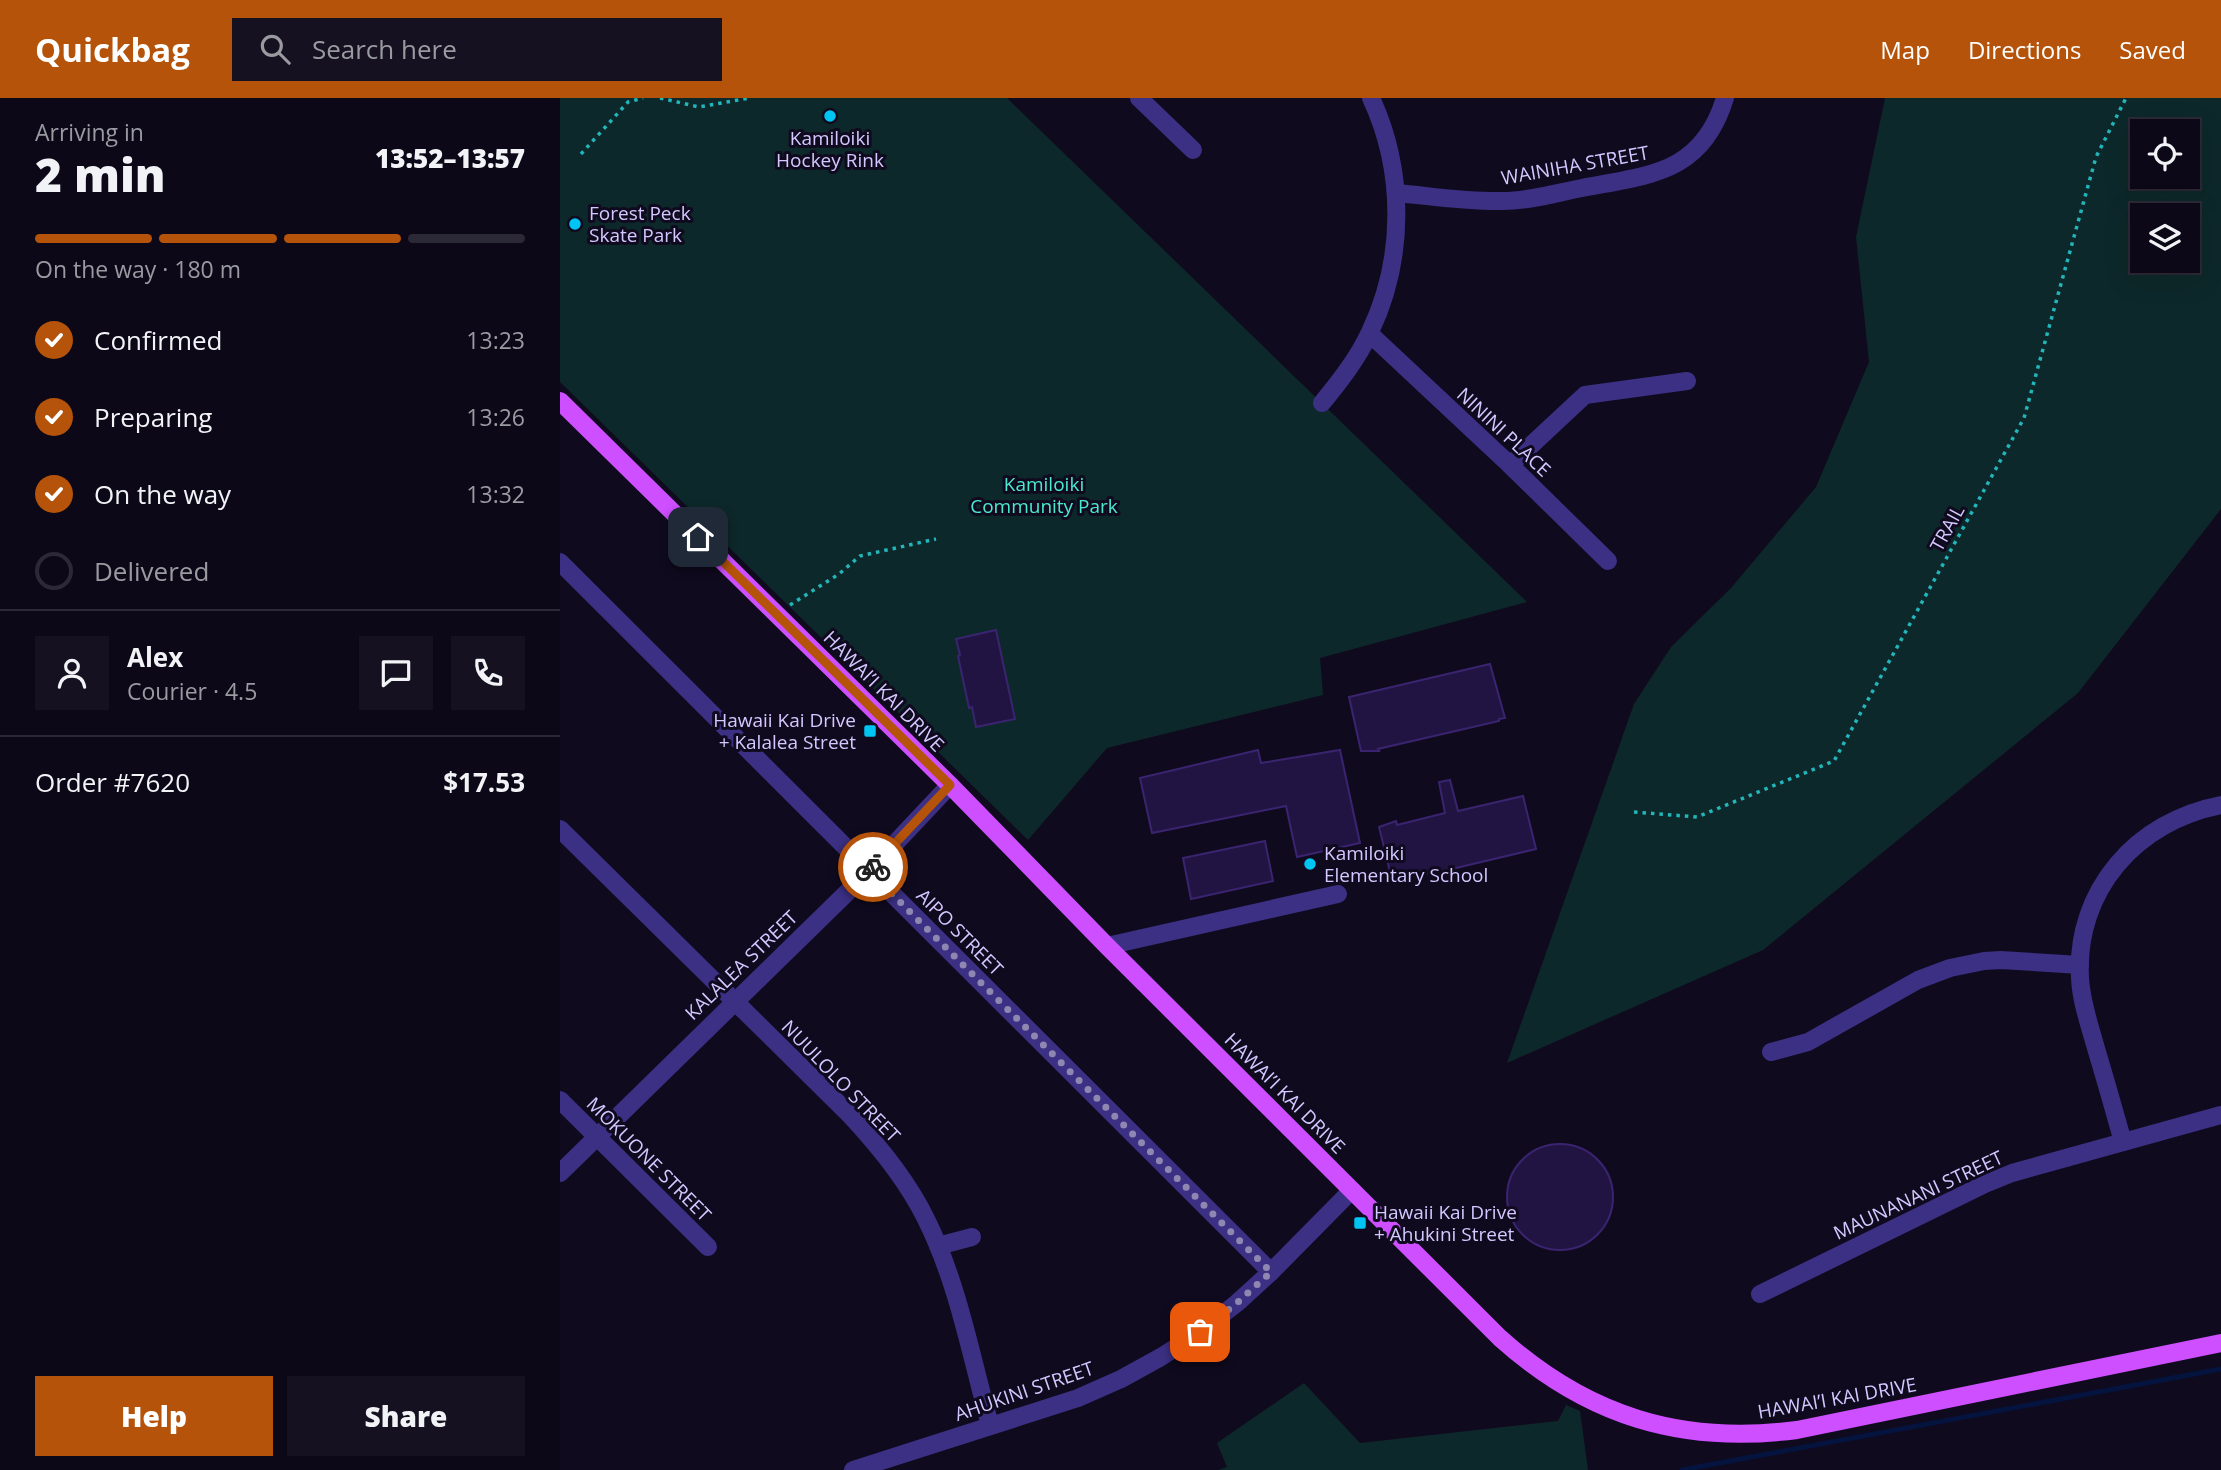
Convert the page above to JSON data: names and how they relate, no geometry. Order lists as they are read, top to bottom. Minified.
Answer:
{"streets":{"main road":["HAWAI’I KAI DRIVE"],"street":["WAINIHA STREET","NININI PLACE","AIPO STREET","KALALEA STREET","NUULOLO STREET","MOKUONE STREET","MAUNANANI STREET","AHUKINI STREET"],"path":["TRAIL"]},"crossings":[["HAWAI’I KAI DRIVE","KALALEA STREET"],["HAWAI’I KAI DRIVE","AHUKINI STREET"],["AIPO STREET","KALALEA STREET"],["AIPO STREET","AHUKINI STREET"],["KALALEA STREET","NUULOLO STREET"],["KALALEA STREET","MOKUONE STREET"],["NUULOLO STREET","AHUKINI STREET"]],"parks":["Kamiloiki Community Park"],"places":{"other":["Kamiloiki Hockey Rink","Forest Peck Skate Park","Kamiloiki Elementary School"],"transit":["Hawaii Kai Drive + Kalalea Street","Hawaii Kai Drive + Ahukini Street"]},"page":{"header":"Quickbag","search":"Search here","nav":["Map","Directions","Saved"],"heading":["2 min","Arriving in","13:52–13:57"],"panel":["Alex","Courier · 4.5","Order #7620","$17.53"],"bar":"On the way · 180 m","list":[["Confirmed","13:23"],["Preparing","13:26"],["On the way","13:32"],"Delivered"],"buttons":["Help","Share"]}}
